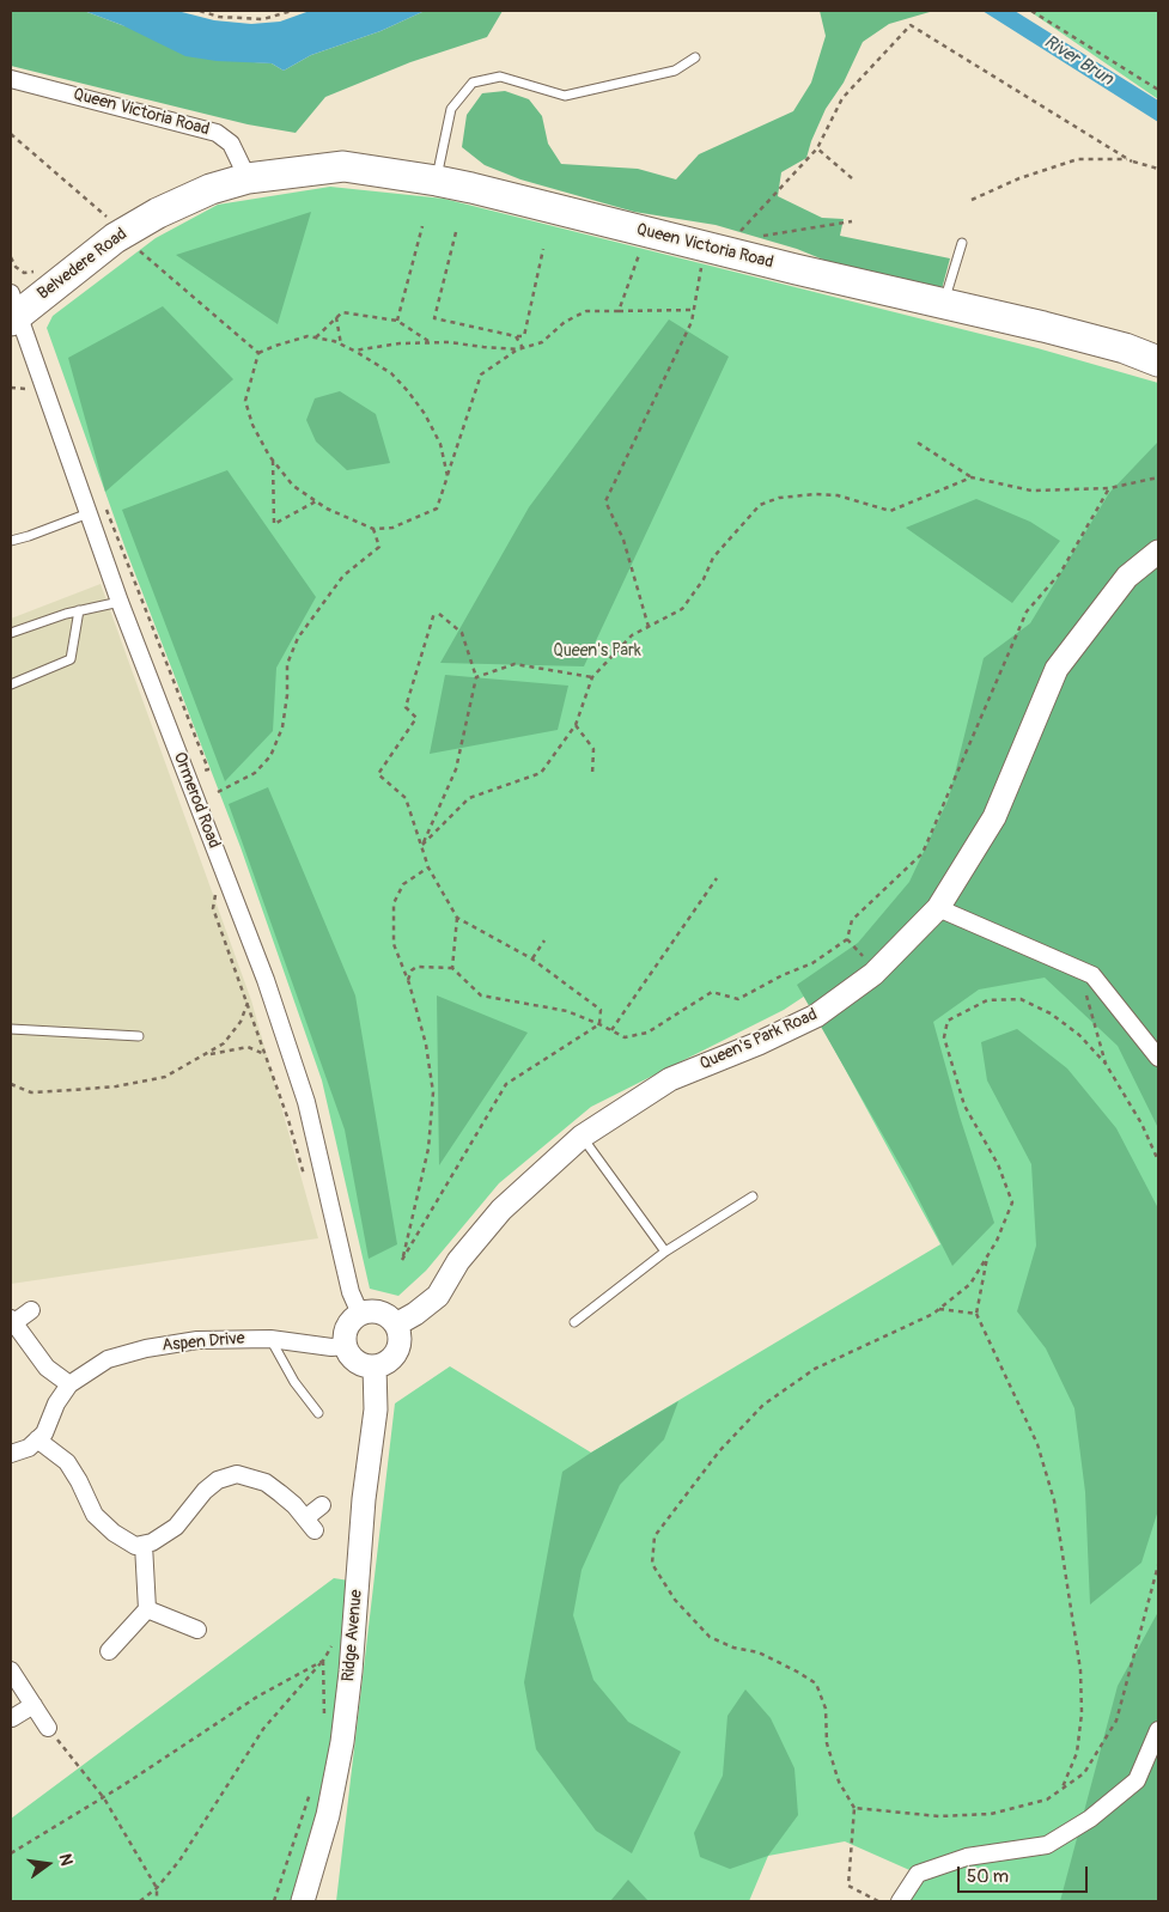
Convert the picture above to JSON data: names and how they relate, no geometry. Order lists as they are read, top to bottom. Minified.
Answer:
{"streets":{"highway":["Queen Victoria Road","Belvedere Road"],"street":["Ormerod Road","Queen's Park Road","Aspen Drive","Ridge Avenue"]},"crossings":[["Queen Victoria Road","Belvedere Road"],["Belvedere Road","Ormerod Road"],["Ormerod Road","Queen's Park Road"],["Ormerod Road","Aspen Drive"],["Ormerod Road","Ridge Avenue"],["Queen's Park Road","Aspen Drive"],["Queen's Park Road","Ridge Avenue"],["Aspen Drive","Ridge Avenue"]],"water":["River Brun"],"parks":["Queen's Park"],"scale_bar":"50 m","north":"right"}
